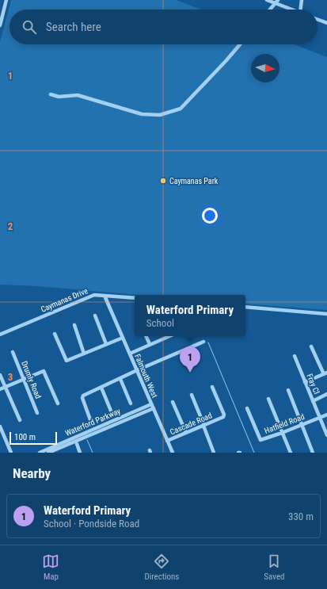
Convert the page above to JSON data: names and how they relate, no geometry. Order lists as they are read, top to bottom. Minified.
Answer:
{"streets":{"street":["Caymanas Drive","Falmouth West","Drumly Road","Fray Cl","Waterford Parkway","Cascade Road","Hatfield Road"]},"crossings":[["Caymanas Drive","Falmouth West"],["Falmouth West","Waterford Parkway"],["Falmouth West","Cascade Road"],["Fray Cl","Hatfield Road"]],"places":["Caymanas Park"],"scale_bar":"100 m","north":"right","page":{"search":"Search here","popup":["Waterford Primary","School"],"pins":"1","scale":"100 m","heading":"Nearby","list":[{"mark":"1","name":"Waterford Primary","note":"School · Pondside Road","value":"330 m"}],"nav":["Map","Directions","Saved"]},"grid":{"rows":["1","2","3"]}}
